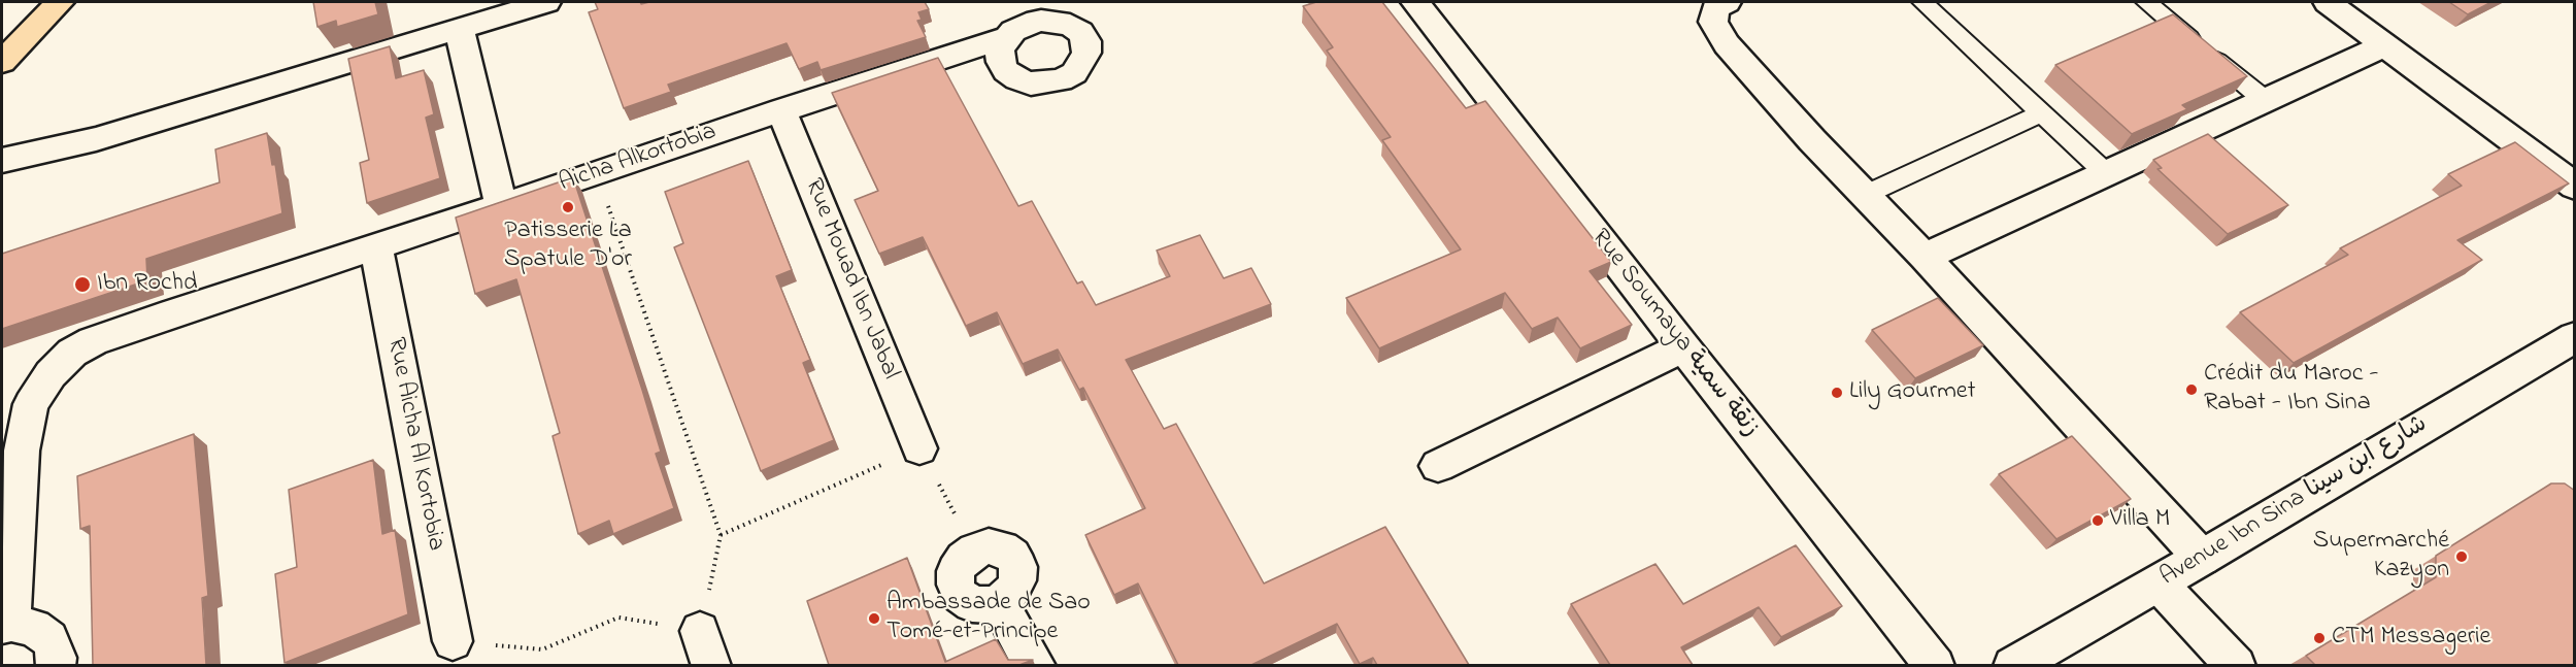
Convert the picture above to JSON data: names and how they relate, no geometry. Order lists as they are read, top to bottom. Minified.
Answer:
{"streets":{"street":["Aicha Alkortobia","Rue Mouad Ibn Jabal","Rue Soumaya زنقة سمية","Rue Aicha Al Kortobia","Avenue Ibn Sina شارع ابن سينا"]},"crossings":[["Aicha Alkortobia","Rue Mouad Ibn Jabal"],["Aicha Alkortobia","Rue Aicha Al Kortobia"]],"places":["Patisserie La Spatule D'or","Ibn Rochd","Crédit du Maroc - Rabat - Ibn Sina","Lily Gourmet","Villa M","Supermarché Kazyon","Ambassade de Sao Tomé-et-Principe","CTM Messagerie"]}
